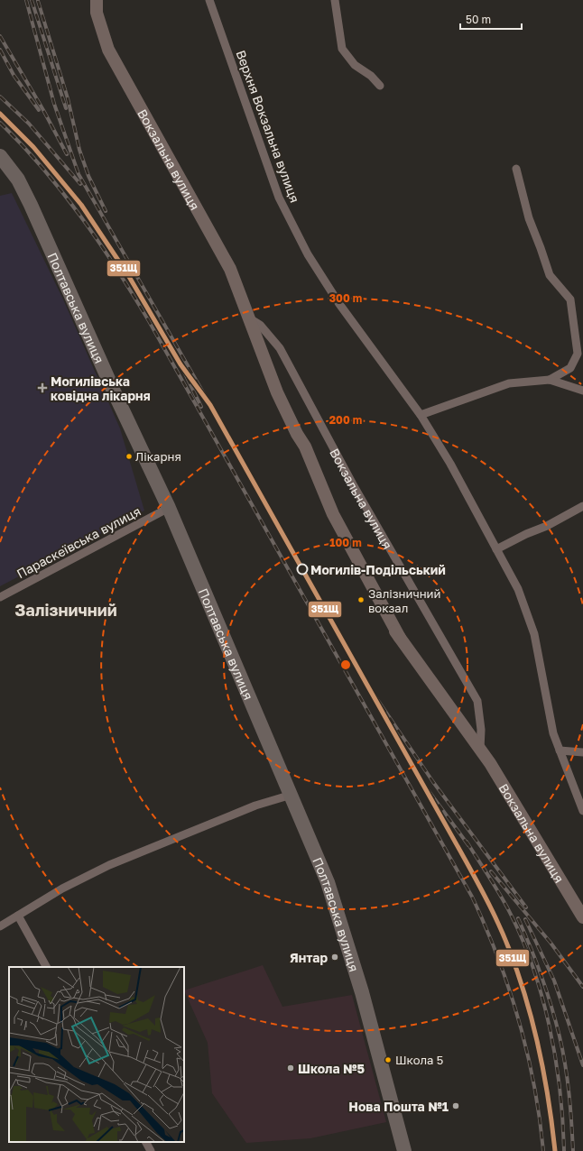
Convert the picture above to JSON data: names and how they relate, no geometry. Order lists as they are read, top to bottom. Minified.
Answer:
{"streets":{"highway":["Полтавська вулиця"],"main road":["Вокзальна вулиця"],"street":["Верхня Вокзальна вулиця","Параскеївська вулиця"]},"crossings":[["Полтавська вулиця","Параскеївська вулиця"]],"districts":["Залізничний"],"places":{"health":["Могилівська ковідна лікарня"],"other":["Лікарня","Могилів-Подільський","Залізничний вокзал","Янтар","Школа 5","Школа №5","Нова Пошта №1"]},"lines":["transit line 351Щ"],"scale_bar":"50 m","rings":["300 m","200 m","100 m"]}
